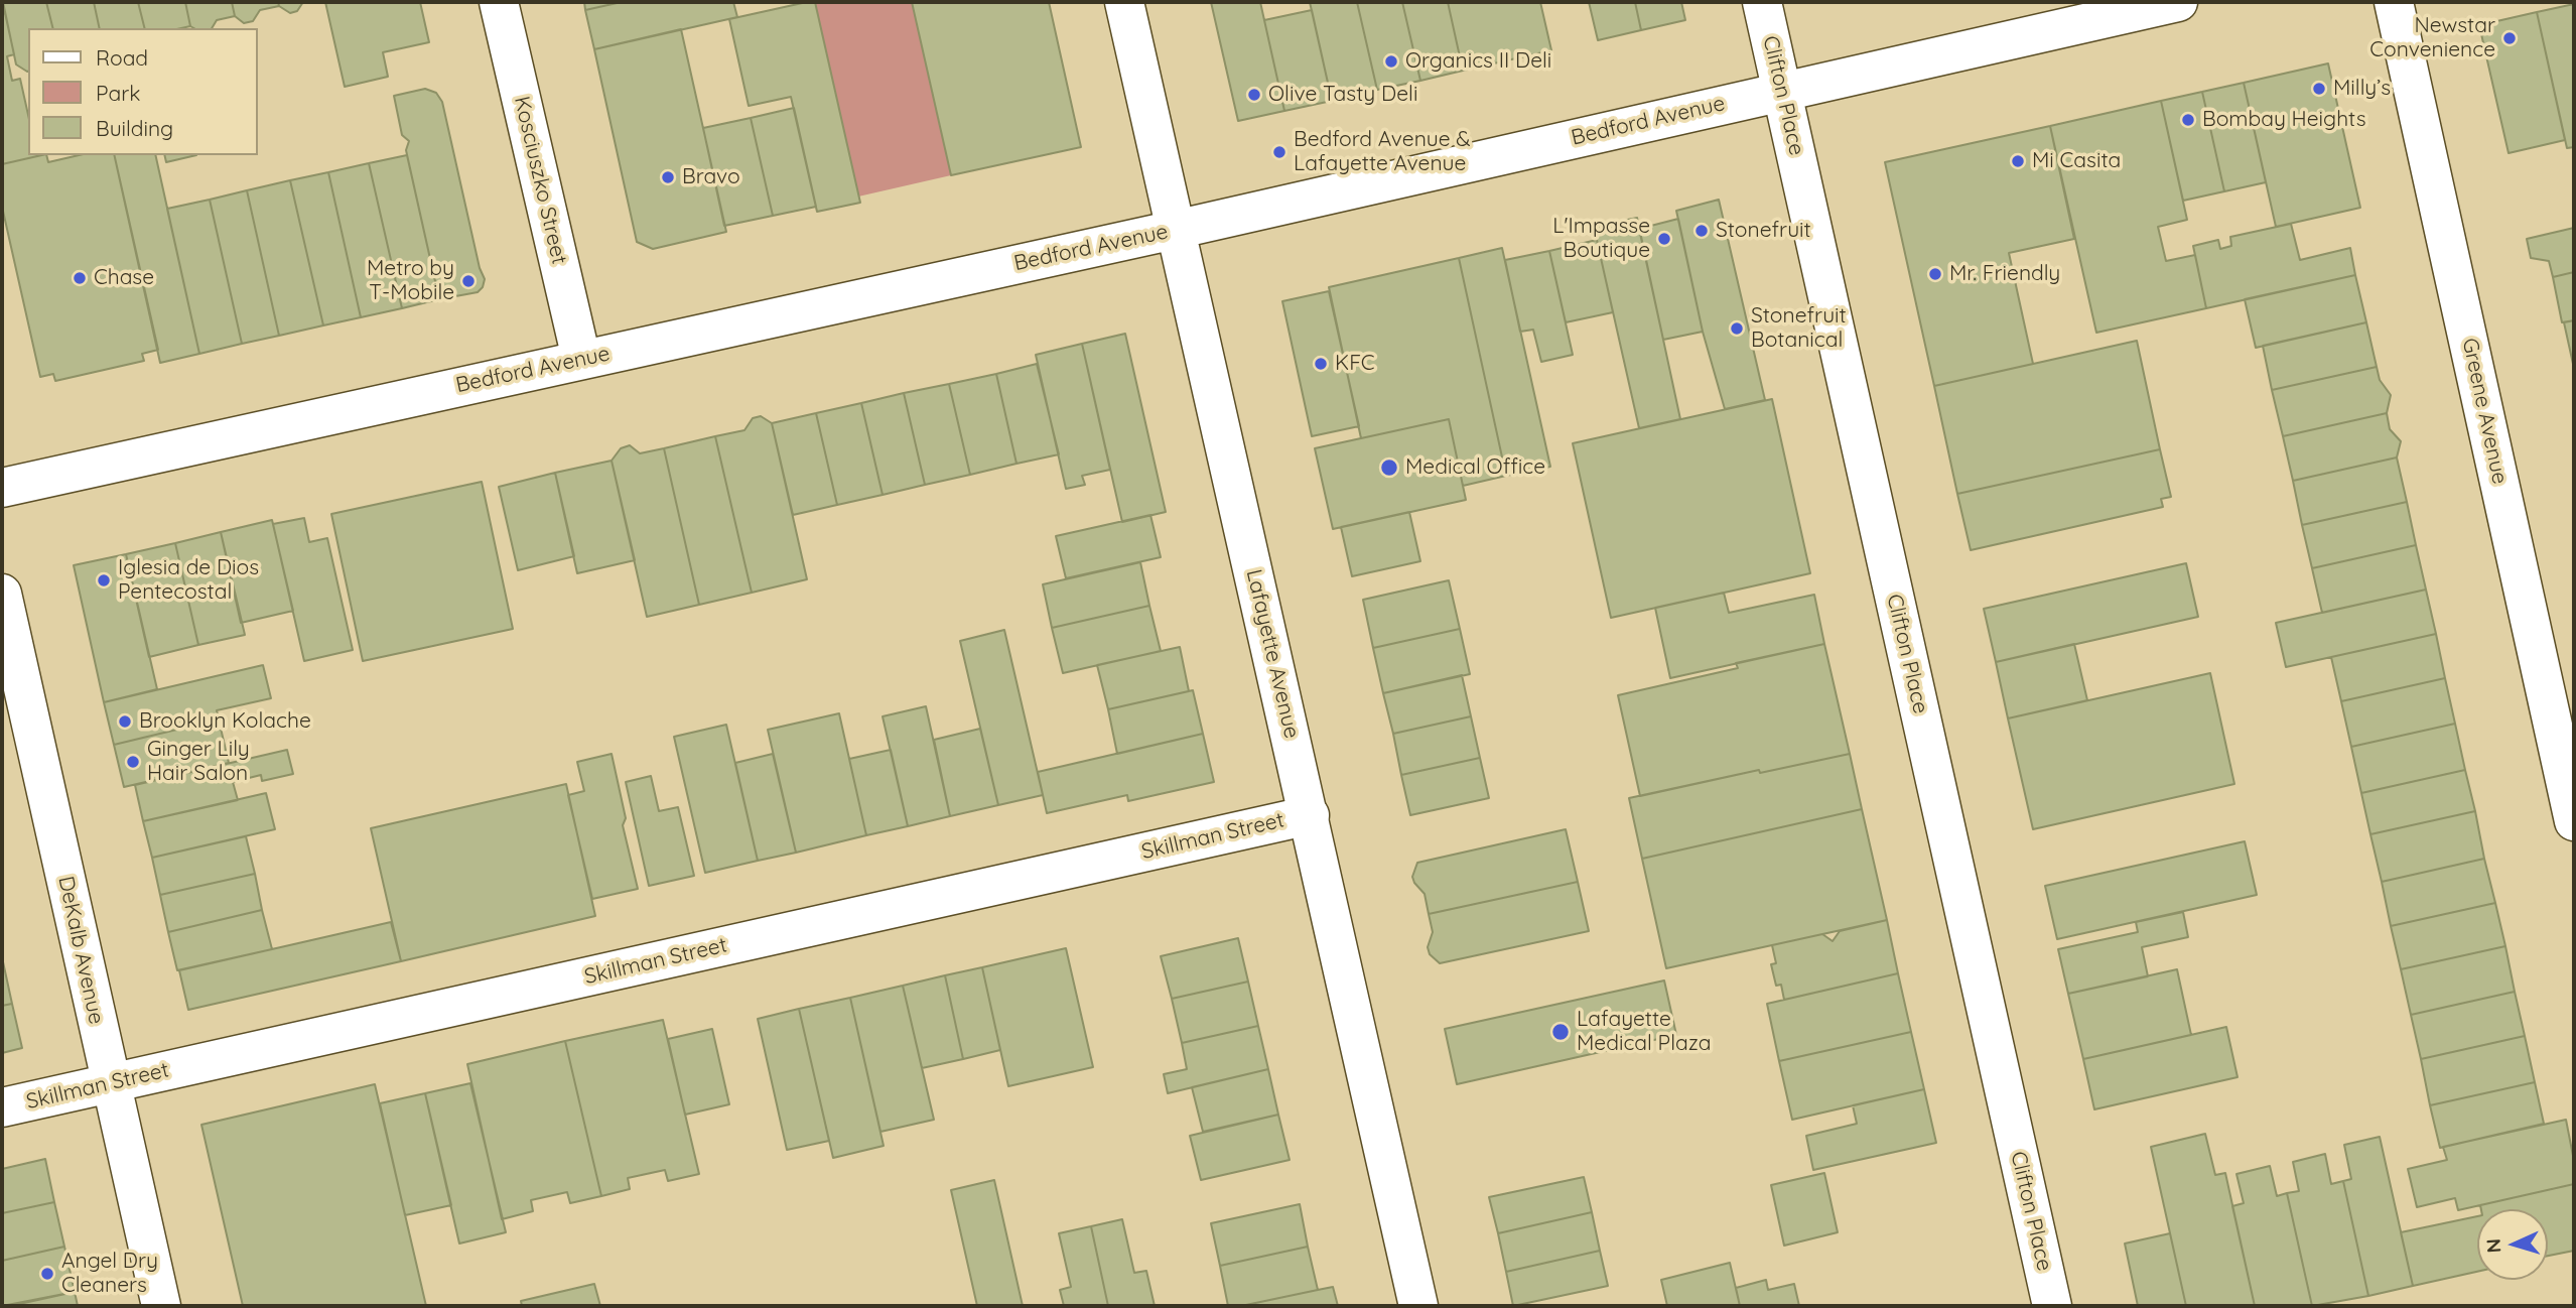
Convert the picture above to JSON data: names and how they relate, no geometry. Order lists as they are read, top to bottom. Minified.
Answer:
{"streets":{"main road":["Clifton Place","Bedford Avenue","Kosciuszko Street","Greene Avenue","Lafayette Avenue","Skillman Street","DeKalb Avenue"]},"crossings":[["Clifton Place","Bedford Avenue"],["Bedford Avenue","Kosciuszko Street"],["Bedford Avenue","Lafayette Avenue"],["Lafayette Avenue","Skillman Street"],["Skillman Street","DeKalb Avenue"]],"places":["Newstar Convenience","Organics II Deli","Milly’s","Olive Tasty Deli","Bombay Heights","Bedford Avenue & Lafayette Avenue","Mi Casita","Bravo","Stonefruit","L'Impasse Boutique","Mr. Friendly","Chase","Metro by T-Mobile","Stonefruit Botanical","KFC","Medical Office","Iglesia de Dios Pentecostal","Brooklyn Kolache","Ginger Lily Hair Salon","Lafayette Medical Plaza","Angel Dry Cleaners"],"legend":["Road","Park","Building"],"north":"left"}
